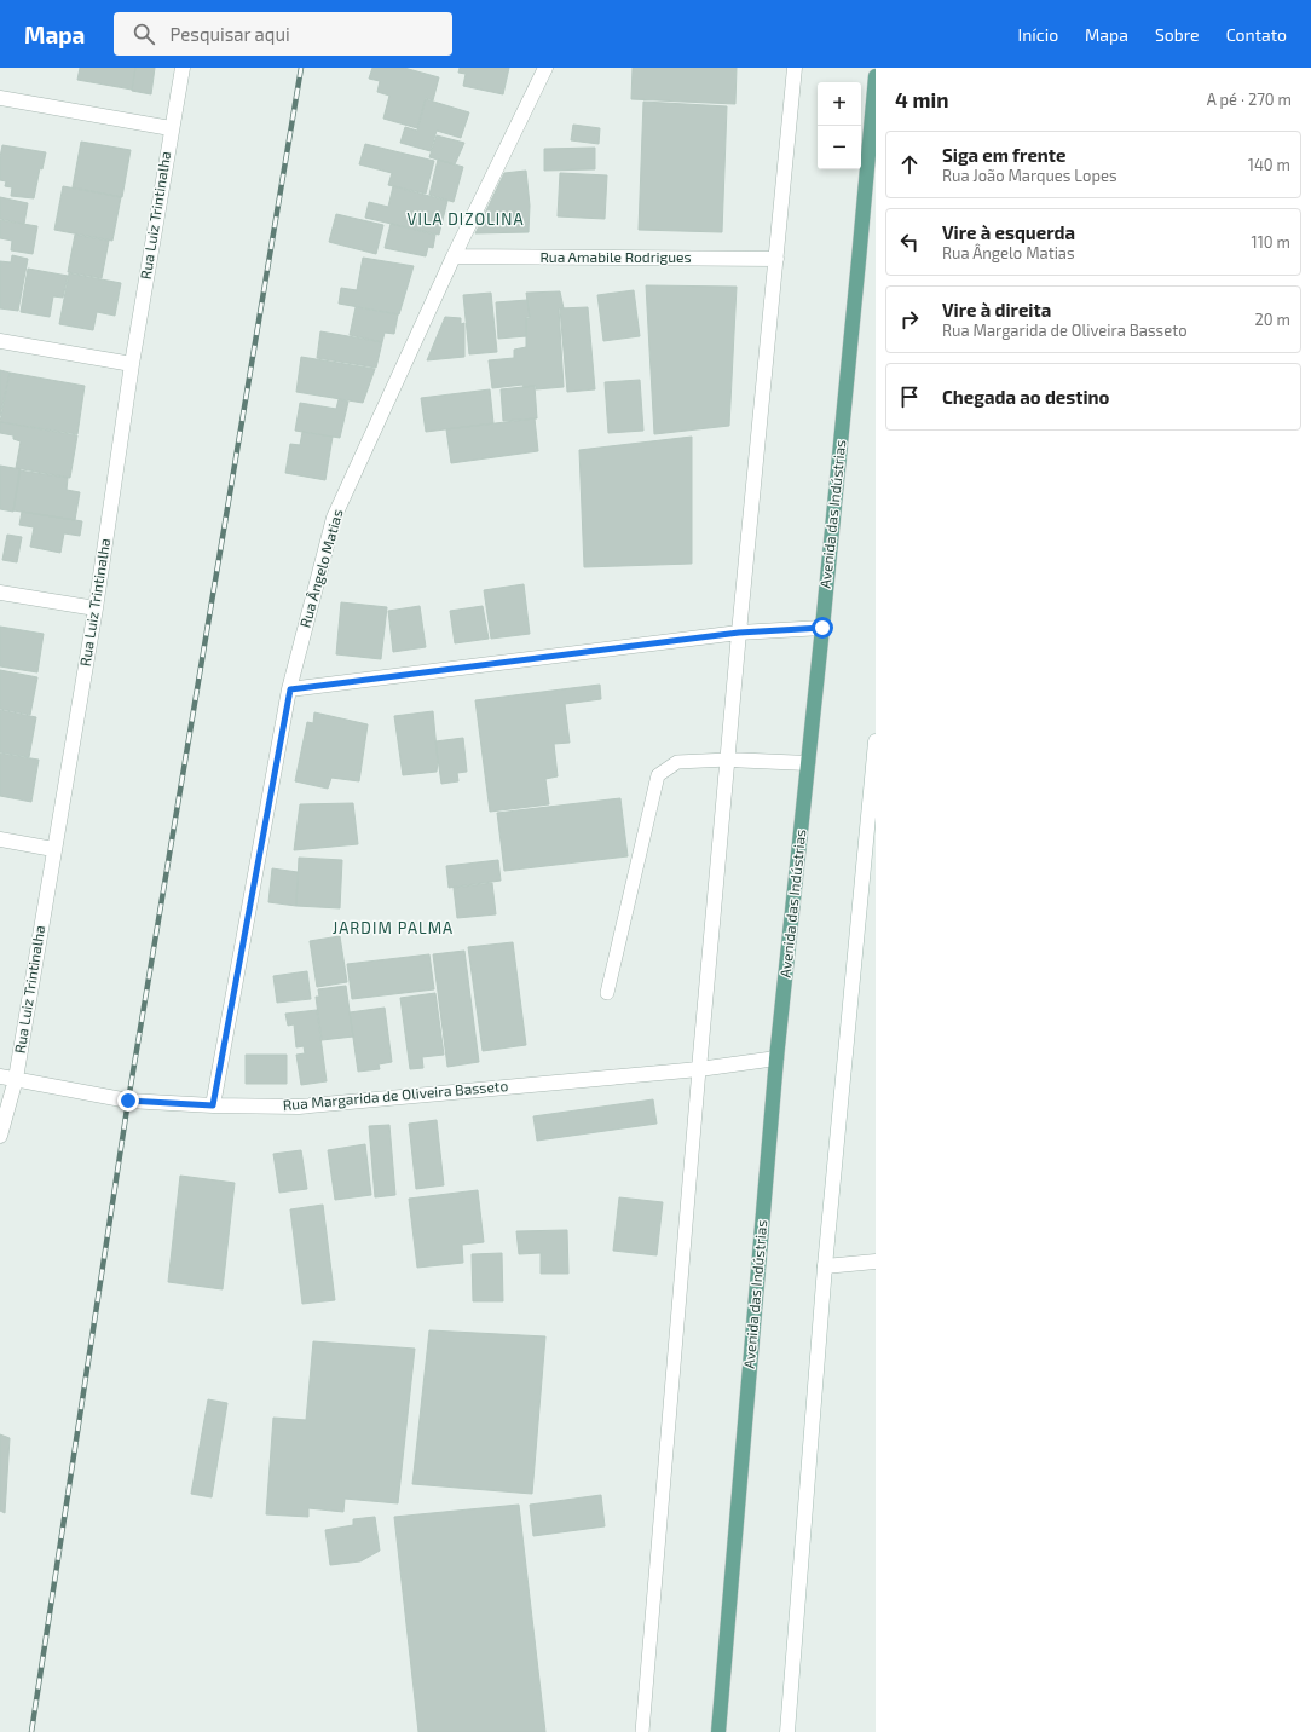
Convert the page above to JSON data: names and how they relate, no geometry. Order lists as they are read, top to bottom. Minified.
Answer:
{"streets":{"main road":["Avenida das Indústrias"],"street":["Rua Luiz Trintinalha","Rua Amabile Rodrigues","Rua Ângelo Matias","Rua Margarida de Oliveira Basseto"]},"crossings":[["Rua Luiz Trintinalha","Rua Margarida de Oliveira Basseto"],["Rua Amabile Rodrigues","Rua Ângelo Matias"],["Avenida das Indústrias","Rua Margarida de Oliveira Basseto"],["Rua Ângelo Matias","Rua Margarida de Oliveira Basseto"]],"districts":["VILA DIZOLINA","JARDIM PALMA"],"page":{"header":"Mapa","search":"Pesquisar aqui","nav":["Início","Mapa","Sobre","Contato"],"heading":["4 min","A pé · 270 m"],"map_buttons":["+","−"],"list":[["Siga em frente","Rua João Marques Lopes","140 m"],["Vire à esquerda","Rua Ângelo Matias","110 m"],["Vire à direita","Rua Margarida de Oliveira Basseto","20 m"],"Chegada ao destino"]}}
